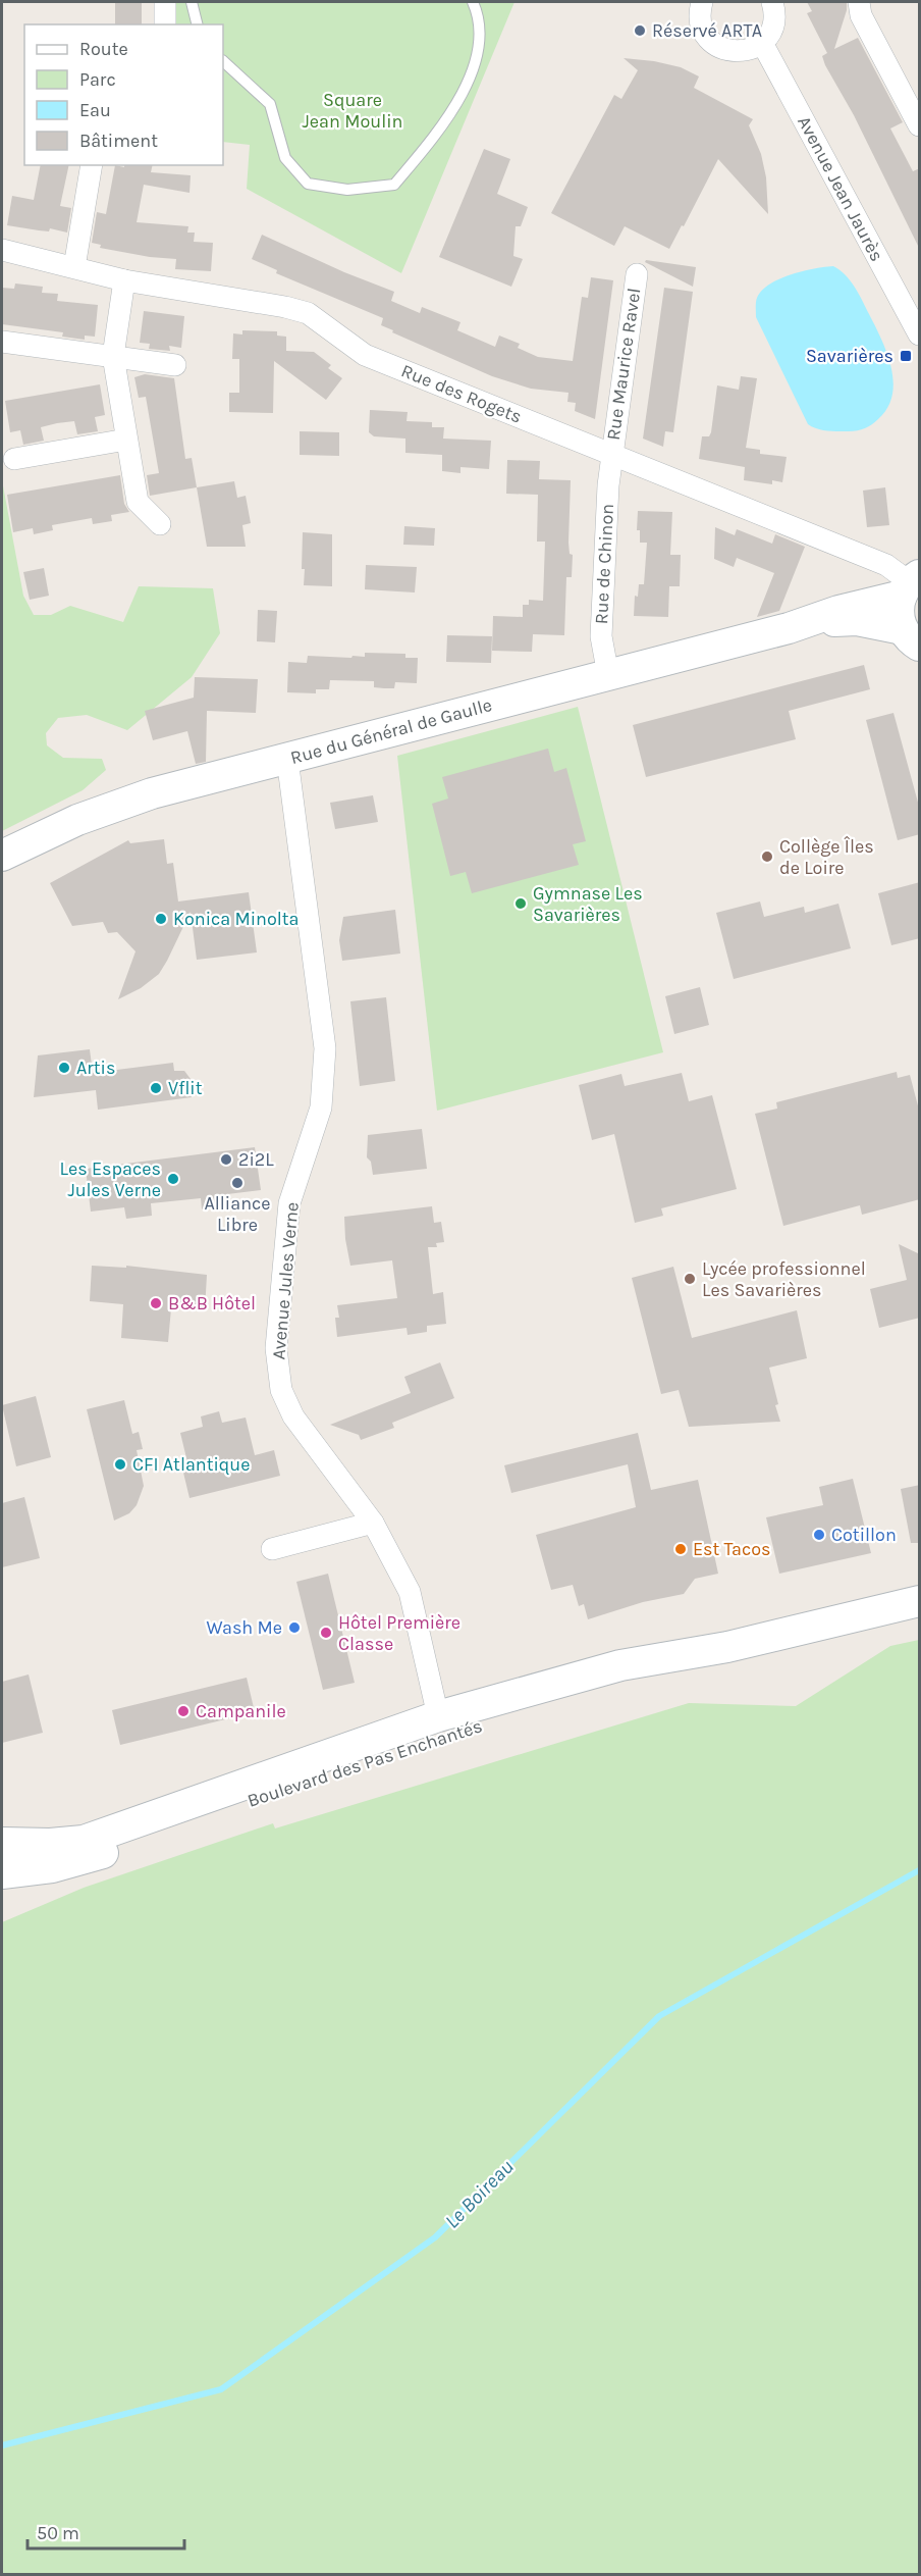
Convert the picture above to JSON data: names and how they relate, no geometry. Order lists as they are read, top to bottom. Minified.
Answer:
{"streets":{"main road":["Rue du Général de Gaulle","Boulevard des Pas Enchantés"],"street":["Avenue Jean Jaurès","Rue Maurice Ravel","Rue des Rogets","Rue de Chinon","Avenue Jules Verne"]},"crossings":[["Rue Maurice Ravel","Rue des Rogets"],["Rue Maurice Ravel","Rue de Chinon"],["Rue des Rogets","Rue de Chinon"],["Rue des Rogets","Rue du Général de Gaulle"],["Rue de Chinon","Rue du Général de Gaulle"],["Rue du Général de Gaulle","Avenue Jules Verne"],["Avenue Jules Verne","Boulevard des Pas Enchantés"]],"water":["Le Boireau"],"parks":["Square Jean Moulin"],"places":{"other":["Réservé ARTA","Collège Îles de Loire","Gymnase Les Savarières","Konica Minolta","Artis","Vflit","2i2L","Les Espaces Jules Verne","Alliance Libre","Lycée professionnel Les Savarières","B&B Hôtel","CFI Atlantique","Cotillon","Est Tacos","Wash Me","Hôtel Première Classe","Campanile"],"transit":["Savarières"]},"legend":["Route","Parc","Eau","Bâtiment"],"scale_bar":"50 m"}
